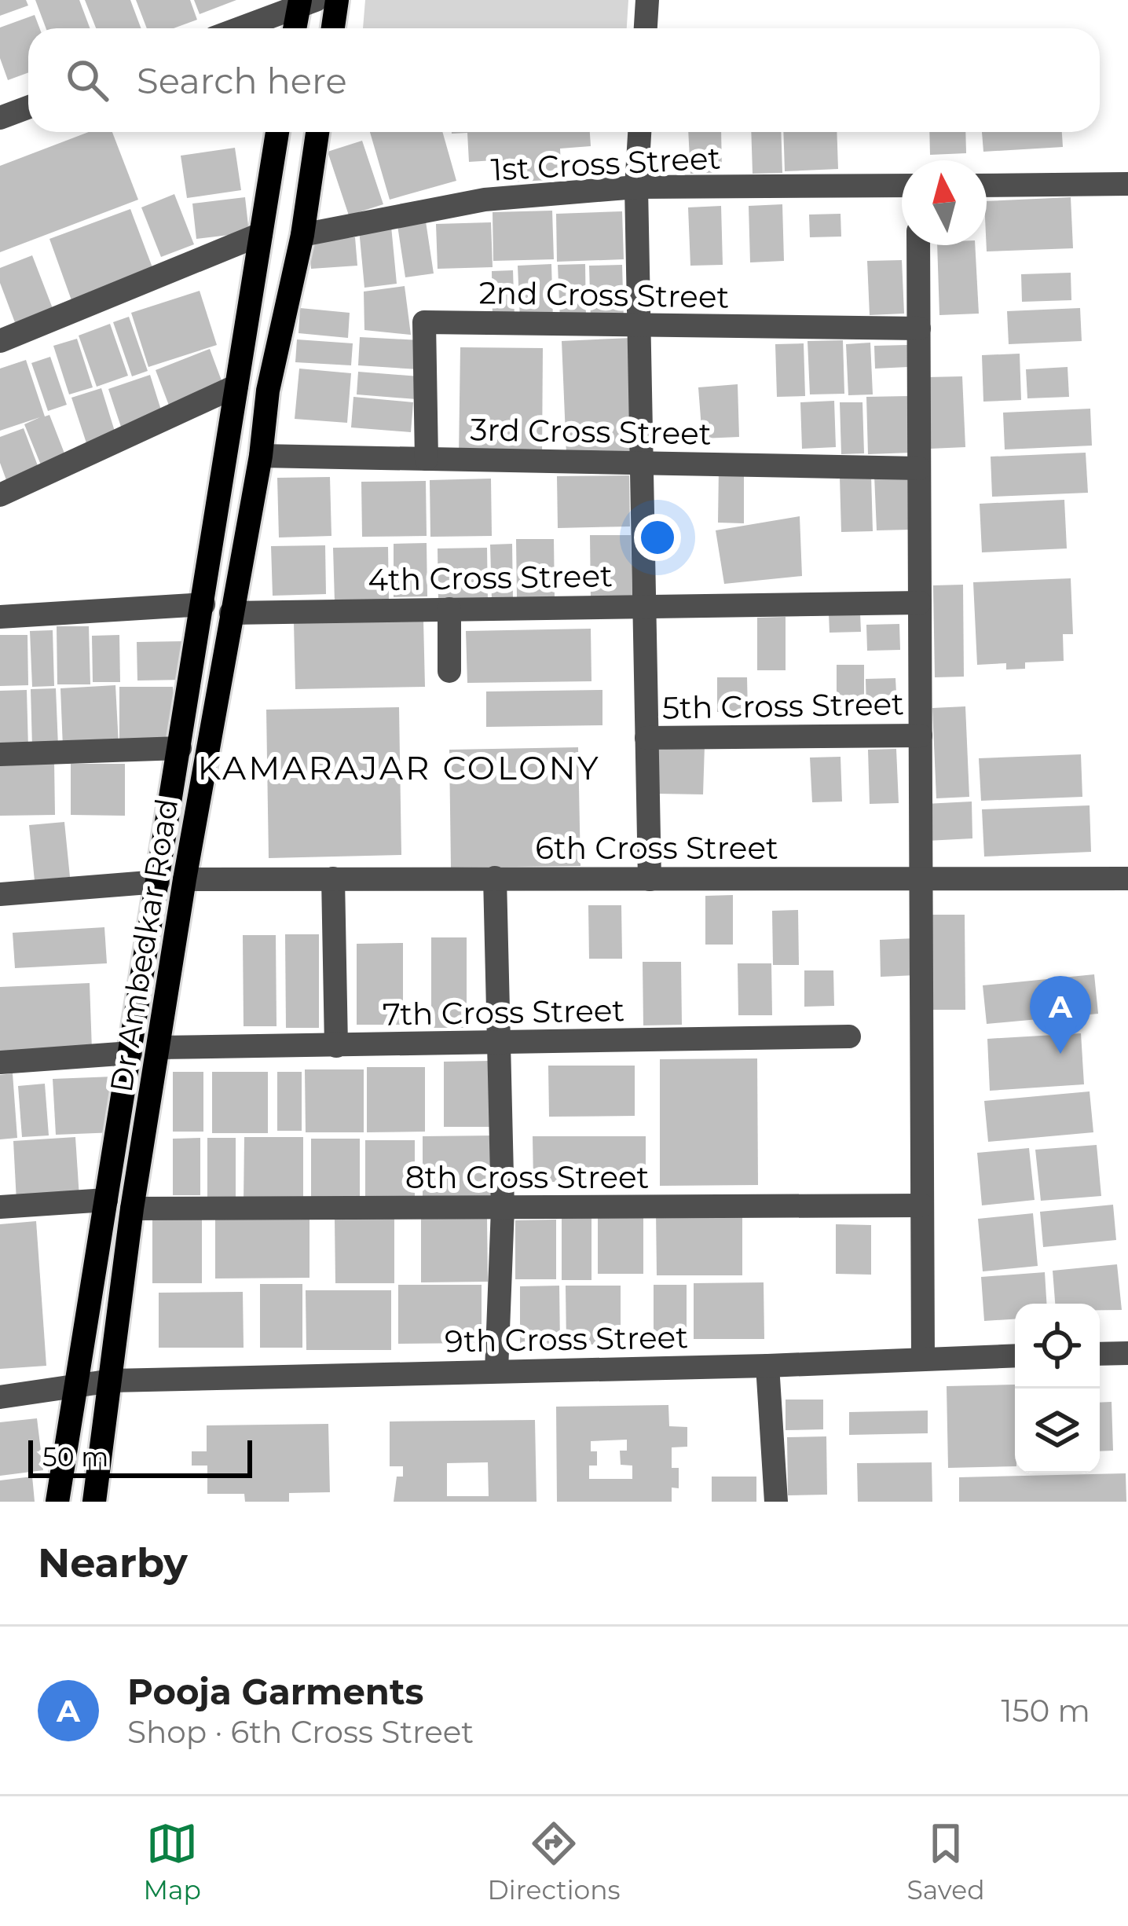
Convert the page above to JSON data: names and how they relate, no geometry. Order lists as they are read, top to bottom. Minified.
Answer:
{"streets":{"main road":["Dr Ambedkar Road"],"street":["1st Cross Street","2nd Cross Street","3rd Cross Street","4th Cross Street","5th Cross Street","6th Cross Street","7th Cross Street","8th Cross Street","9th Cross Street"]},"crossings":[["1st Cross Street","Dr Ambedkar Road"],["2nd Cross Street","3rd Cross Street"],["3rd Cross Street","Dr Ambedkar Road"],["4th Cross Street","Dr Ambedkar Road"],["6th Cross Street","Dr Ambedkar Road"],["Dr Ambedkar Road","7th Cross Street"],["Dr Ambedkar Road","8th Cross Street"],["Dr Ambedkar Road","9th Cross Street"]],"districts":["KAMARAJAR COLONY"],"scale_bar":"50 m","north":"top","page":{"search":"Search here","pins":"A","scale":"50 m","heading":"Nearby","list":[{"mark":"A","name":"Pooja Garments","note":"Shop · 6th Cross Street","value":"150 m"}],"nav":["Map","Directions","Saved"]}}
